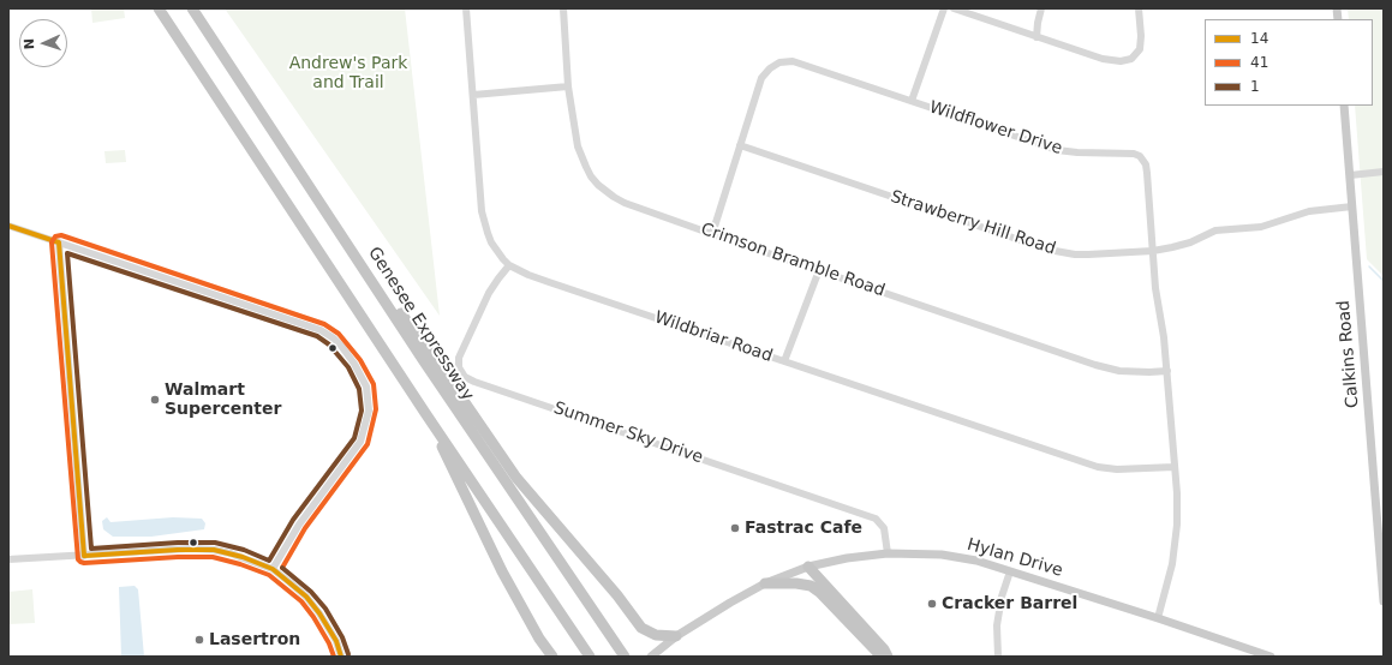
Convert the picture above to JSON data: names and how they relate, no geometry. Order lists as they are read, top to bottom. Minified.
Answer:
{"streets":{"highway":["Genesee Expressway"],"main road":["Calkins Road","Hylan Drive"],"street":["Wildflower Drive","Strawberry Hill Road","Crimson Bramble Road","Wildbriar Road","Summer Sky Drive"]},"crossings":[["Wildflower Drive","Strawberry Hill Road"],["Wildflower Drive","Crimson Bramble Road"],["Wildflower Drive","Wildbriar Road"],["Wildflower Drive","Hylan Drive"],["Strawberry Hill Road","Calkins Road"],["Wildbriar Road","Summer Sky Drive"],["Summer Sky Drive","Hylan Drive"]],"parks":["Andrew's Park and Trail"],"places":["Walmart Supercenter","Fastrac Cafe","Cracker Barrel","Lasertron"],"lines":["transit line 14","transit line 41","transit line 1"],"legend":["14","41","1"],"north":"left"}
